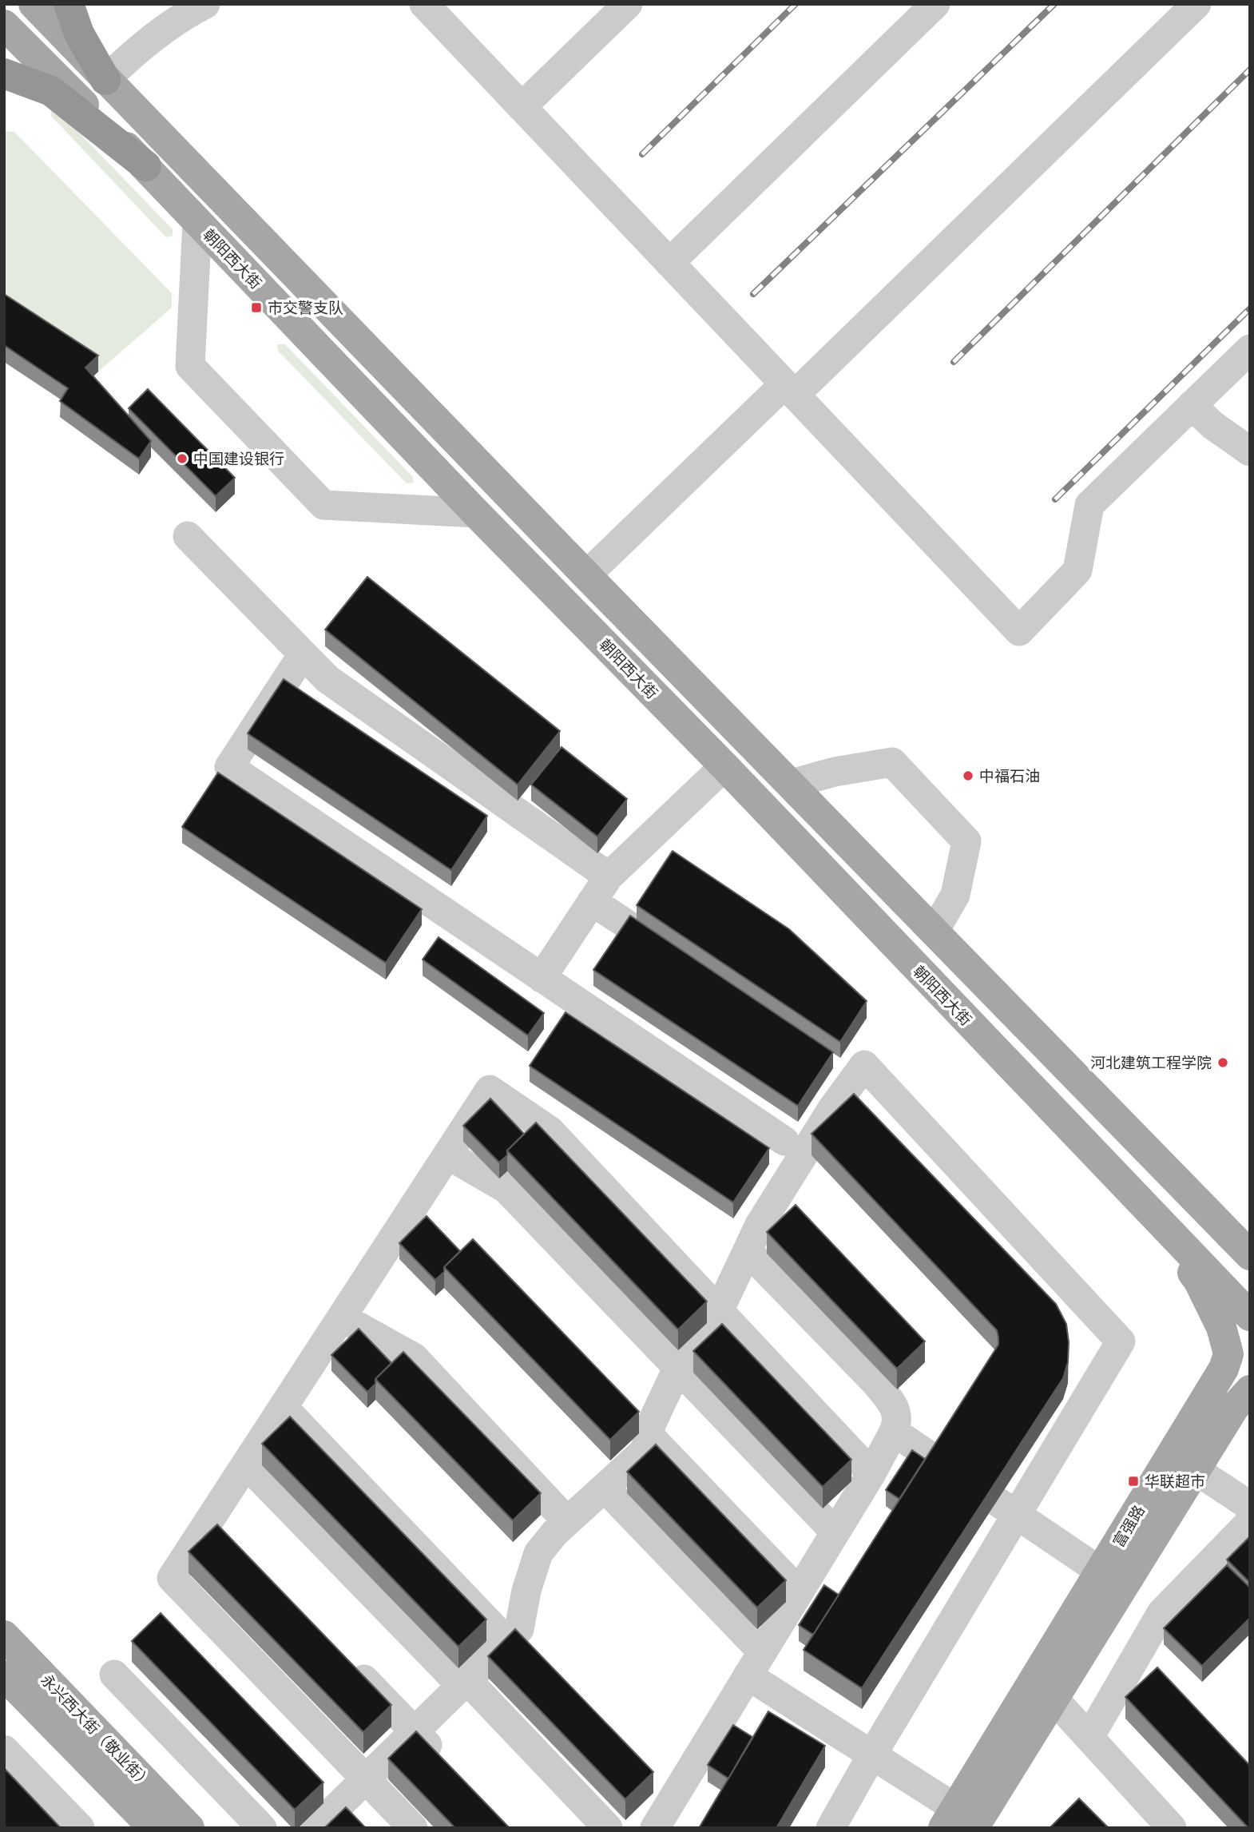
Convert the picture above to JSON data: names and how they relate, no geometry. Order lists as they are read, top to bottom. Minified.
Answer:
{"streets":{"main road":["朝阳西大街","富强路","永兴西大街（敬业街）"]},"crossings":[["朝阳西大街","富强路"]],"places":{"transit":["市交警支队","华联超市"],"other":["中国建设银行","中福石油","河北建筑工程学院"]}}
